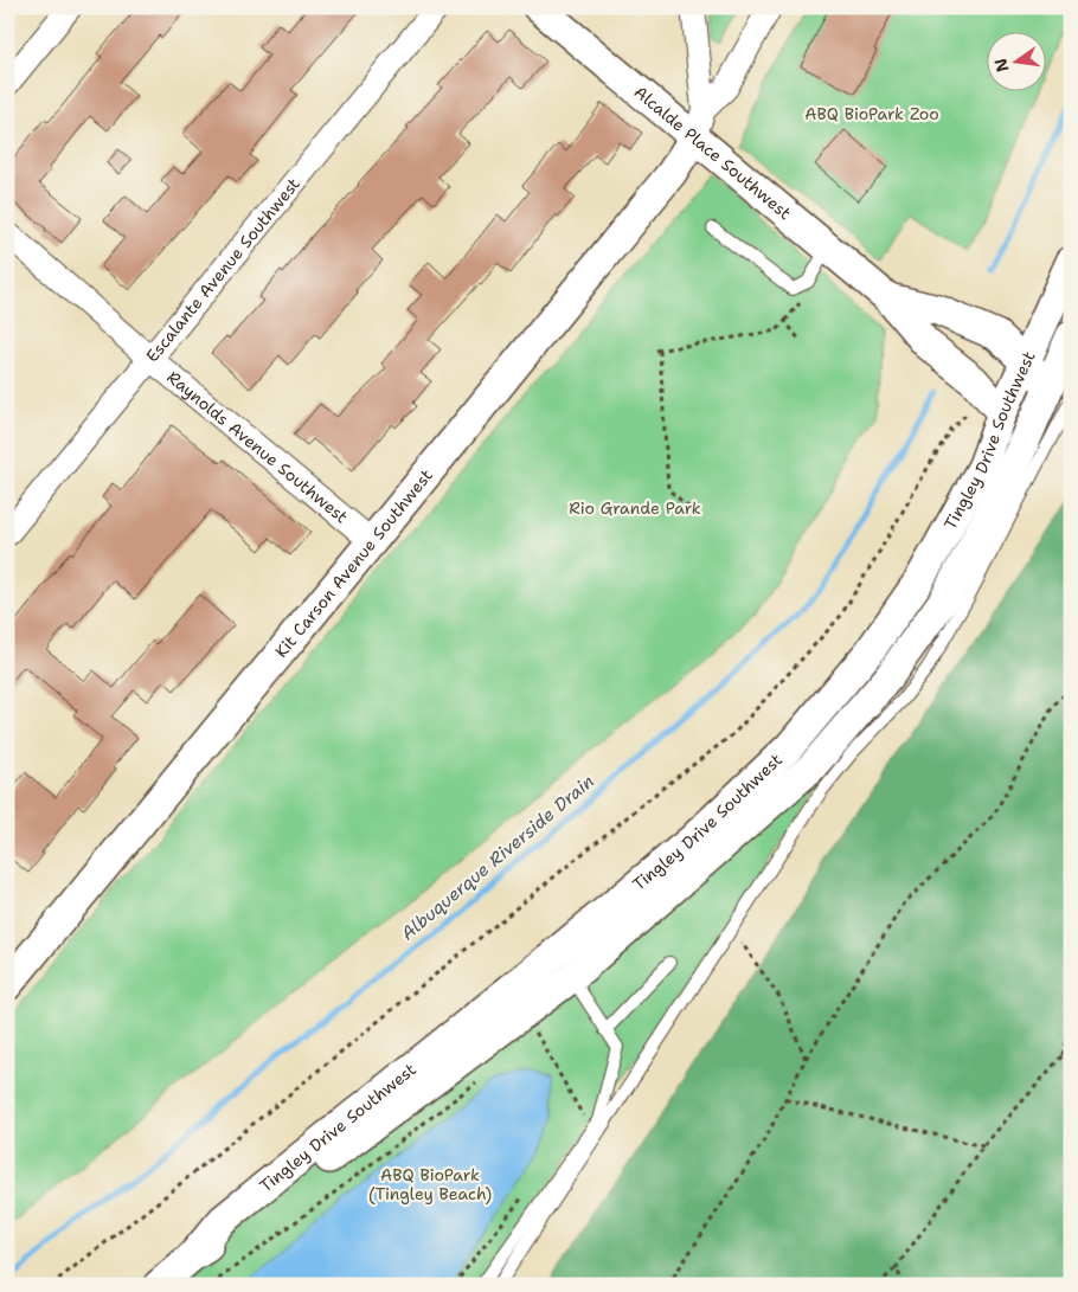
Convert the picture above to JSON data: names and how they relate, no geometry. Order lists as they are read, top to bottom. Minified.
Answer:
{"streets":{"street":["Alcalde Place Southwest","Escalante Avenue Southwest","Tingley Drive Southwest","Raynolds Avenue Southwest","Kit Carson Avenue Southwest"]},"crossings":[["Alcalde Place Southwest","Tingley Drive Southwest"],["Alcalde Place Southwest","Kit Carson Avenue Southwest"],["Escalante Avenue Southwest","Raynolds Avenue Southwest"],["Raynolds Avenue Southwest","Kit Carson Avenue Southwest"]],"water":["Albuquerque Riverside Drain"],"parks":["ABQ BioPark Zoo","Rio Grande Park","ABQ BioPark (Tingley Beach)"],"north":"left"}
